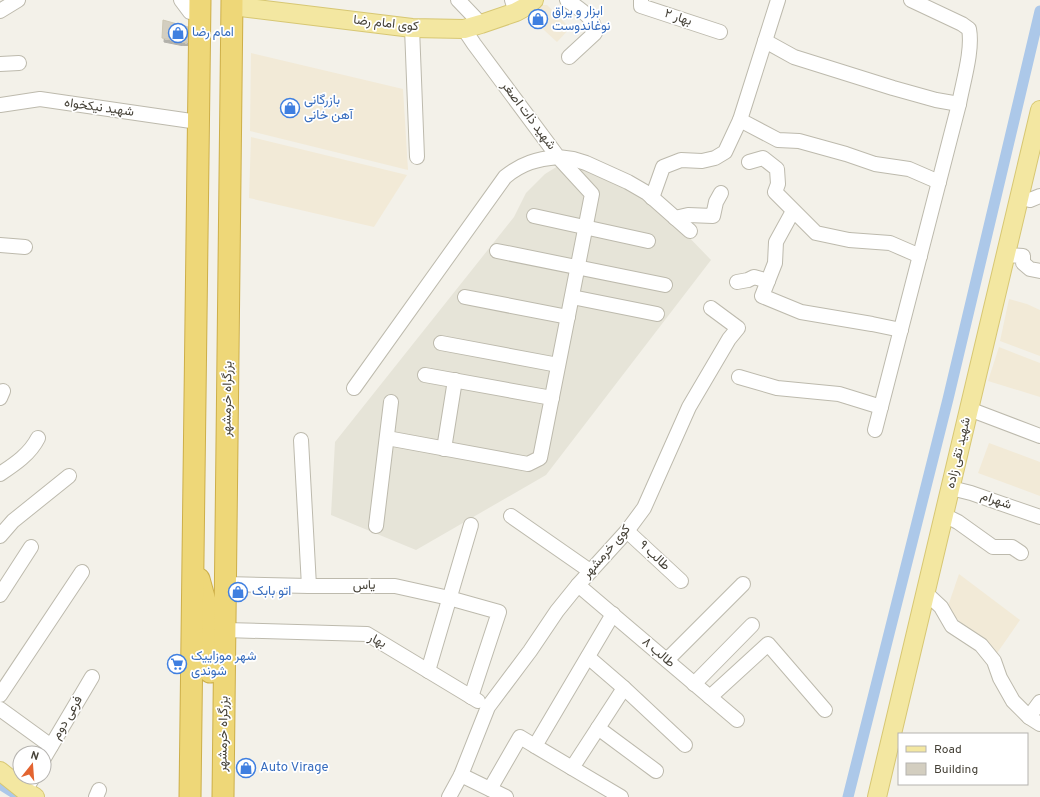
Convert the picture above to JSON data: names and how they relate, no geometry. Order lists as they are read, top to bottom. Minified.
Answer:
{"streets":{"highway":["بزرگراه خرمشهر"],"main road":["کوی امام رضا","شهید تقی زاده"],"street":["بهار ۲","شهید نیکخواه","شهید ذات اصغر","شهرام","کوی خرمشهر","طالب ۹","یاس","بهار","طالب ۸","فرعی دوم"]},"crossings":[["کوی امام رضا","شهید ذات اصغر"],["کوی امام رضا","بزرگراه خرمشهر"],["شهید نیکخواه","بزرگراه خرمشهر"],["بزرگراه خرمشهر","یاس"],["بزرگراه خرمشهر","بهار"],["شهید تقی زاده","شهرام"],["کوی خرمشهر","طالب ۹"],["کوی خرمشهر","بهار"],["کوی خرمشهر","طالب ۸"],["یاس","بهار"]],"places":{"shop":["ابزار و یراق نوغاندوست","امام رضا","بازرگانی آهن خانی","اتو بابک","Auto Virage"],"supermarket":["شهر موزاییک شوندی"]},"legend":["Road","Building"],"north":"top"}
